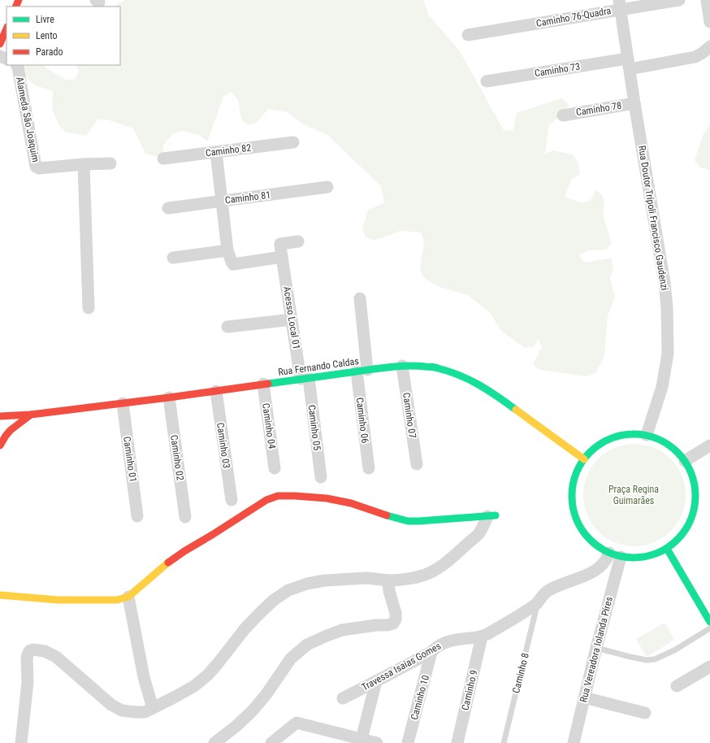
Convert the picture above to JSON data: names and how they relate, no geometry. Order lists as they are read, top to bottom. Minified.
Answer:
{"streets":{"street":["Caminho 76-Quadra","Caminho 73","Caminho 78","Alameda São Joaquim","Caminho 82","Caminho 81","Rua Doutor Trípoli Francisco Gaudenzi","Acesso Local 01","Rua Fernando Caldas","Caminho 07","Caminho 06","Caminho 04","Caminho 05","Caminho 03","Caminho 02","Caminho 01","Rua Vereadora Iolanda Píres","Travessa Isaias Gomes","Caminho 9","Caminho 10"],"lane":["Caminho 8"]},"crossings":[["Caminho 76-Quadra","Rua Doutor Trípoli Francisco Gaudenzi"],["Caminho 73","Rua Doutor Trípoli Francisco Gaudenzi"],["Caminho 78","Rua Doutor Trípoli Francisco Gaudenzi"],["Acesso Local 01","Rua Fernando Caldas"],["Acesso Local 01","Caminho 05"],["Rua Fernando Caldas","Caminho 07"],["Rua Fernando Caldas","Caminho 06"],["Rua Fernando Caldas","Caminho 04"],["Rua Fernando Caldas","Caminho 05"],["Rua Fernando Caldas","Caminho 03"],["Rua Fernando Caldas","Caminho 02"],["Rua Fernando Caldas","Caminho 01"],["Rua Vereadora Iolanda Píres","Travessa Isaias Gomes"],["Travessa Isaias Gomes","Caminho 8"],["Travessa Isaias Gomes","Caminho 9"],["Travessa Isaias Gomes","Caminho 10"]],"parks":["Praça Regina Guimarães"],"legend":["Livre","Lento","Parado"]}
